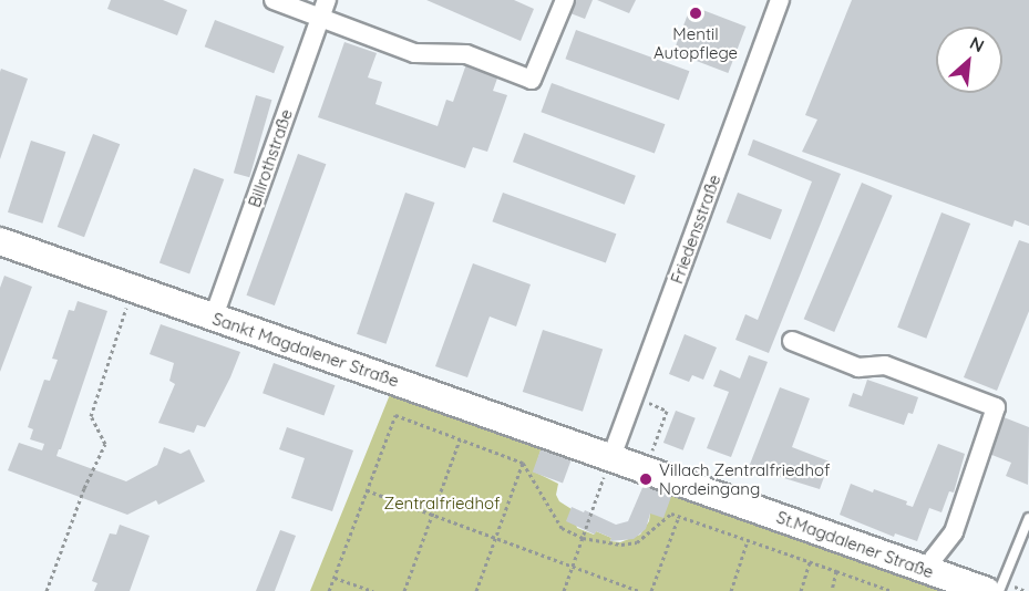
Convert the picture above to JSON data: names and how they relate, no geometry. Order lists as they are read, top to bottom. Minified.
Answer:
{"streets":{"street":["Billrothstraße","Friedensstraße","Sankt Magdalener Straße","St.Magdalener Straße"]},"crossings":[["Billrothstraße","Sankt Magdalener Straße"],["Friedensstraße","Sankt Magdalener Straße"],["Friedensstraße","St.Magdalener Straße"],["Sankt Magdalener Straße","St.Magdalener Straße"]],"parks":["Zentralfriedhof"],"places":["Mentil Autopflege","Villach Zentralfriedhof Nordeingang"],"north":"top right"}
